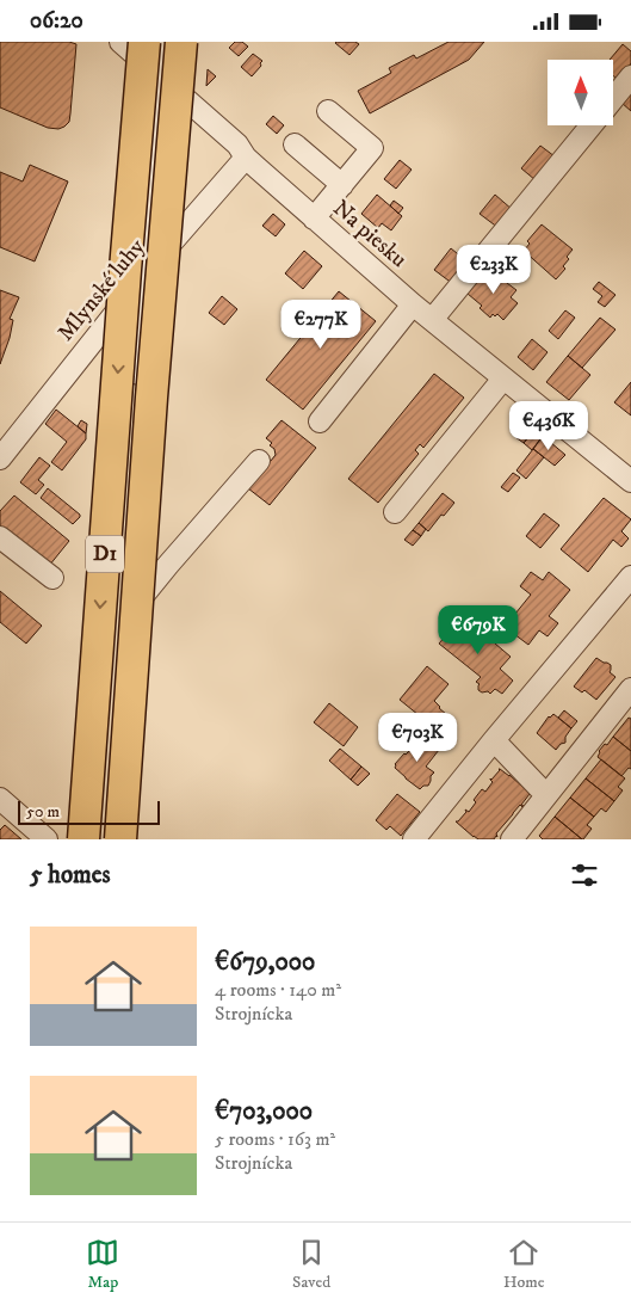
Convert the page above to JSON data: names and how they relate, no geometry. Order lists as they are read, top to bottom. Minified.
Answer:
{"streets":{"highway":["D1"],"street":["Na piesku","Mlynské luhy"]},"crossings":[["Na piesku","Mlynské luhy"]],"scale_bar":"50 m","north":"top","page":{"status":"06:20","price":["€233K","€277K","€436K","€679K","€703K"],"scale":"50 m","heading":"5 homes","list":[{"name":"€679,000","note":"4 rooms · 140 m² · Strojnícka"},{"name":"€703,000","note":"5 rooms · 163 m² · Strojnícka"}],"tabs":["Map","Saved","Home"]}}
